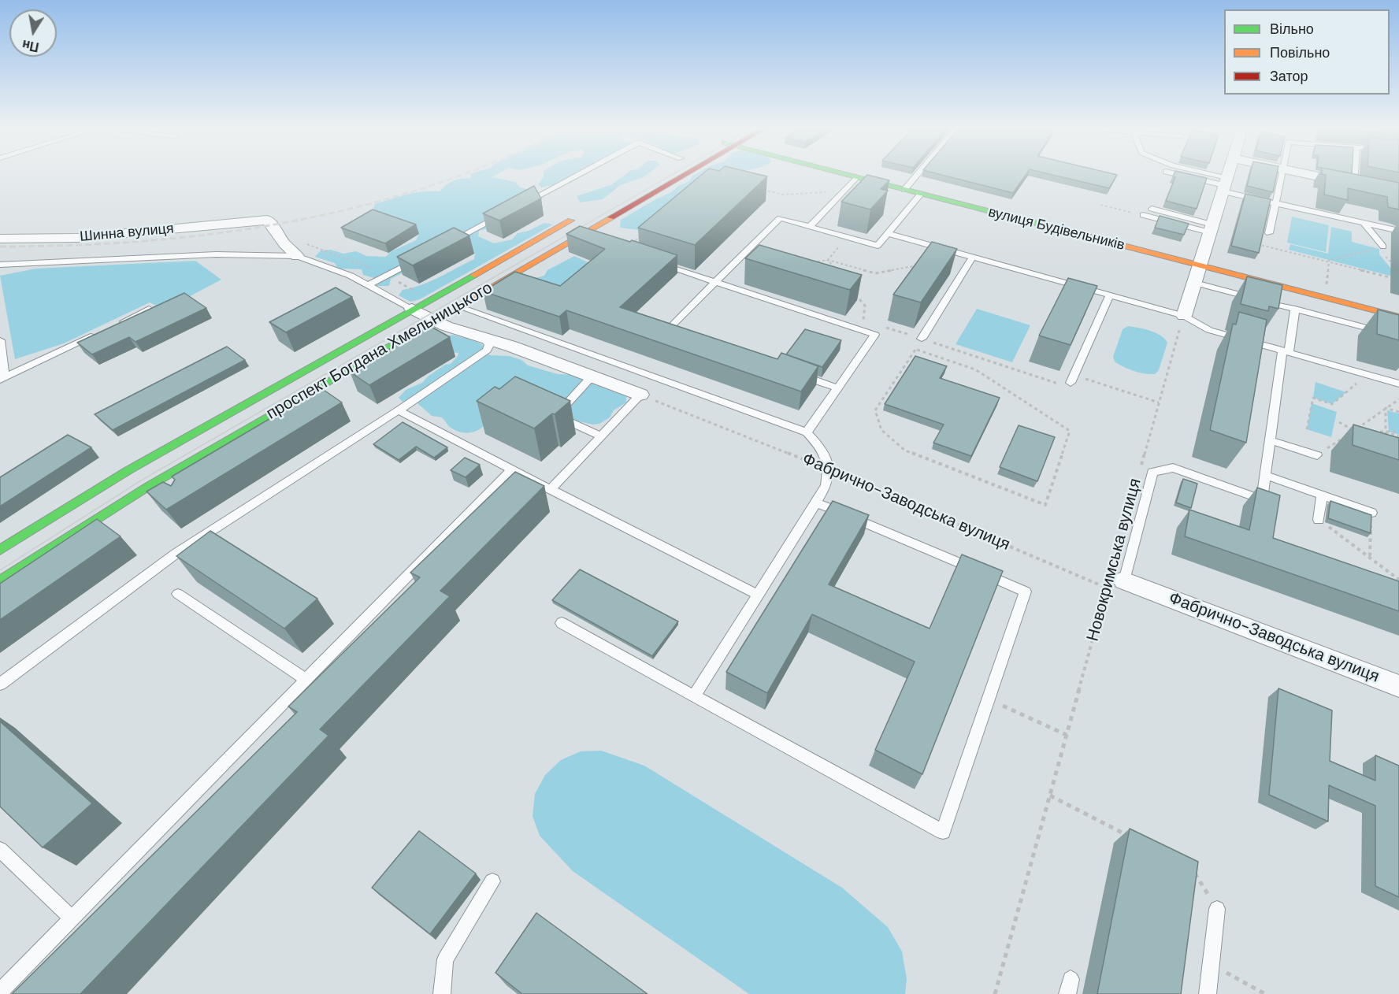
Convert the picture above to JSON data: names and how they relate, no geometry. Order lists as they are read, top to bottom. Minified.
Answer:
{"streets":{"main road":["вулиця Будівельників","проспект Богдана Хмельницького"],"street":["Шинна вулиця","Фабрично-Заводська вулиця"],"path":["Новокримська вулиця"]},"crossings":[["Фабрично-Заводська вулиця","Новокримська вулиця"]],"legend":["Вільно","Повільно","Затор"],"north":"bottom"}
